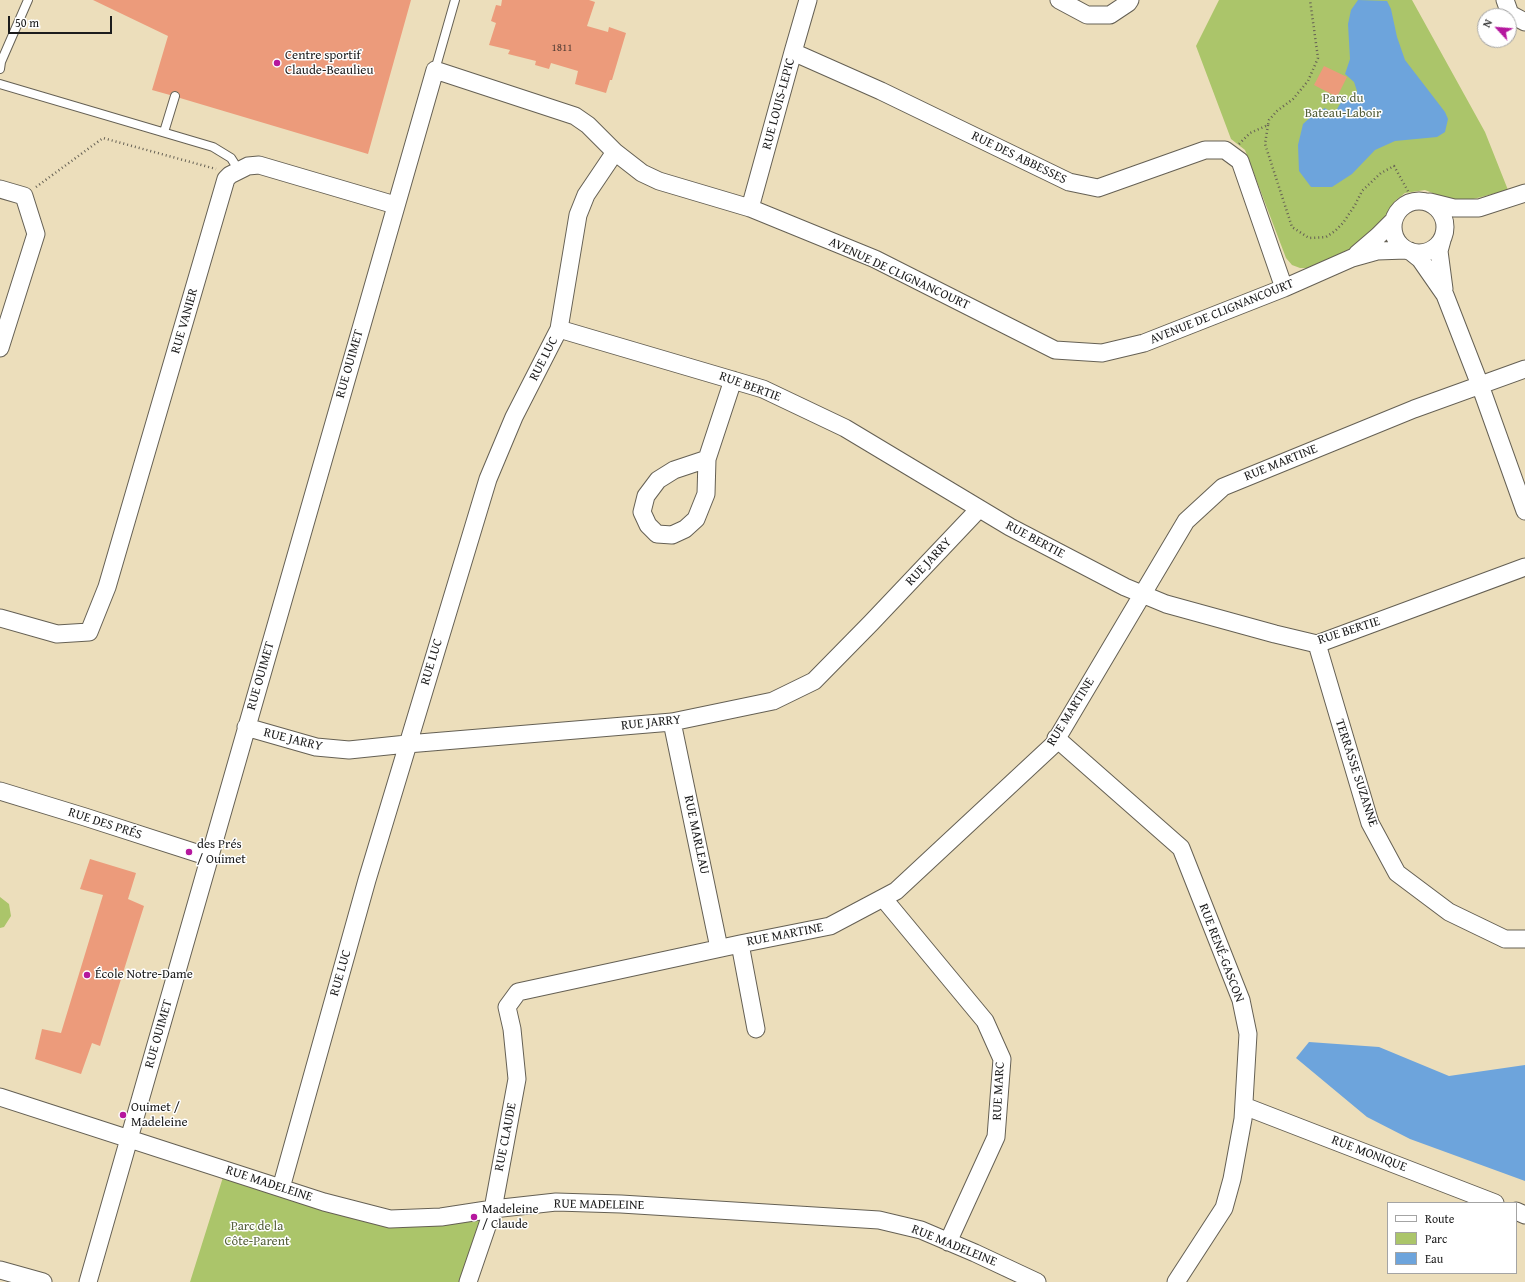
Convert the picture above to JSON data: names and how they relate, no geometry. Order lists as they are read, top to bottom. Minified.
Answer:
{"streets":{"street":["RUE LOUIS-LEPIC","RUE DES ABBESSES","AVENUE DE CLIGNANCOURT","RUE VANIER","RUE LUC","RUE OUIMET","RUE BERTIE","RUE MARTINE","RUE JARRY","TERRASSE SUZANNE","RUE DES PRÉS","RUE MARLEAU","RUE RENÉ-GASCON","RUE MARC","RUE CLAUDE","RUE MONIQUE","RUE MADELEINE"]},"crossings":[["RUE LOUIS-LEPIC","RUE DES ABBESSES"],["RUE LOUIS-LEPIC","AVENUE DE CLIGNANCOURT"],["RUE DES ABBESSES","AVENUE DE CLIGNANCOURT"],["AVENUE DE CLIGNANCOURT","RUE LUC"],["AVENUE DE CLIGNANCOURT","RUE OUIMET"],["RUE LUC","RUE BERTIE"],["RUE LUC","RUE JARRY"],["RUE LUC","RUE MADELEINE"],["RUE OUIMET","RUE JARRY"],["RUE OUIMET","RUE DES PRÉS"],["RUE OUIMET","RUE MADELEINE"],["RUE BERTIE","RUE MARTINE"],["RUE BERTIE","RUE JARRY"],["RUE BERTIE","TERRASSE SUZANNE"],["RUE MARTINE","RUE MARLEAU"],["RUE MARTINE","RUE RENÉ-GASCON"],["RUE MARTINE","RUE MARC"],["RUE MARTINE","RUE CLAUDE"],["RUE JARRY","RUE MARLEAU"],["RUE RENÉ-GASCON","RUE MONIQUE"],["RUE MARC","RUE MADELEINE"],["RUE CLAUDE","RUE MADELEINE"]],"parks":["Parc du Bateau-Laboir","Parc de la Côte-Parent"],"places":["Centre sportif Claude-Beaulieu","des Prés / Ouimet","École Notre-Dame","Ouimet / Madeleine","Madeleine / Claude"],"house_numbers":["1811"],"legend":["Route","Parc","Eau"],"scale_bar":"50 m","north":"top left"}
